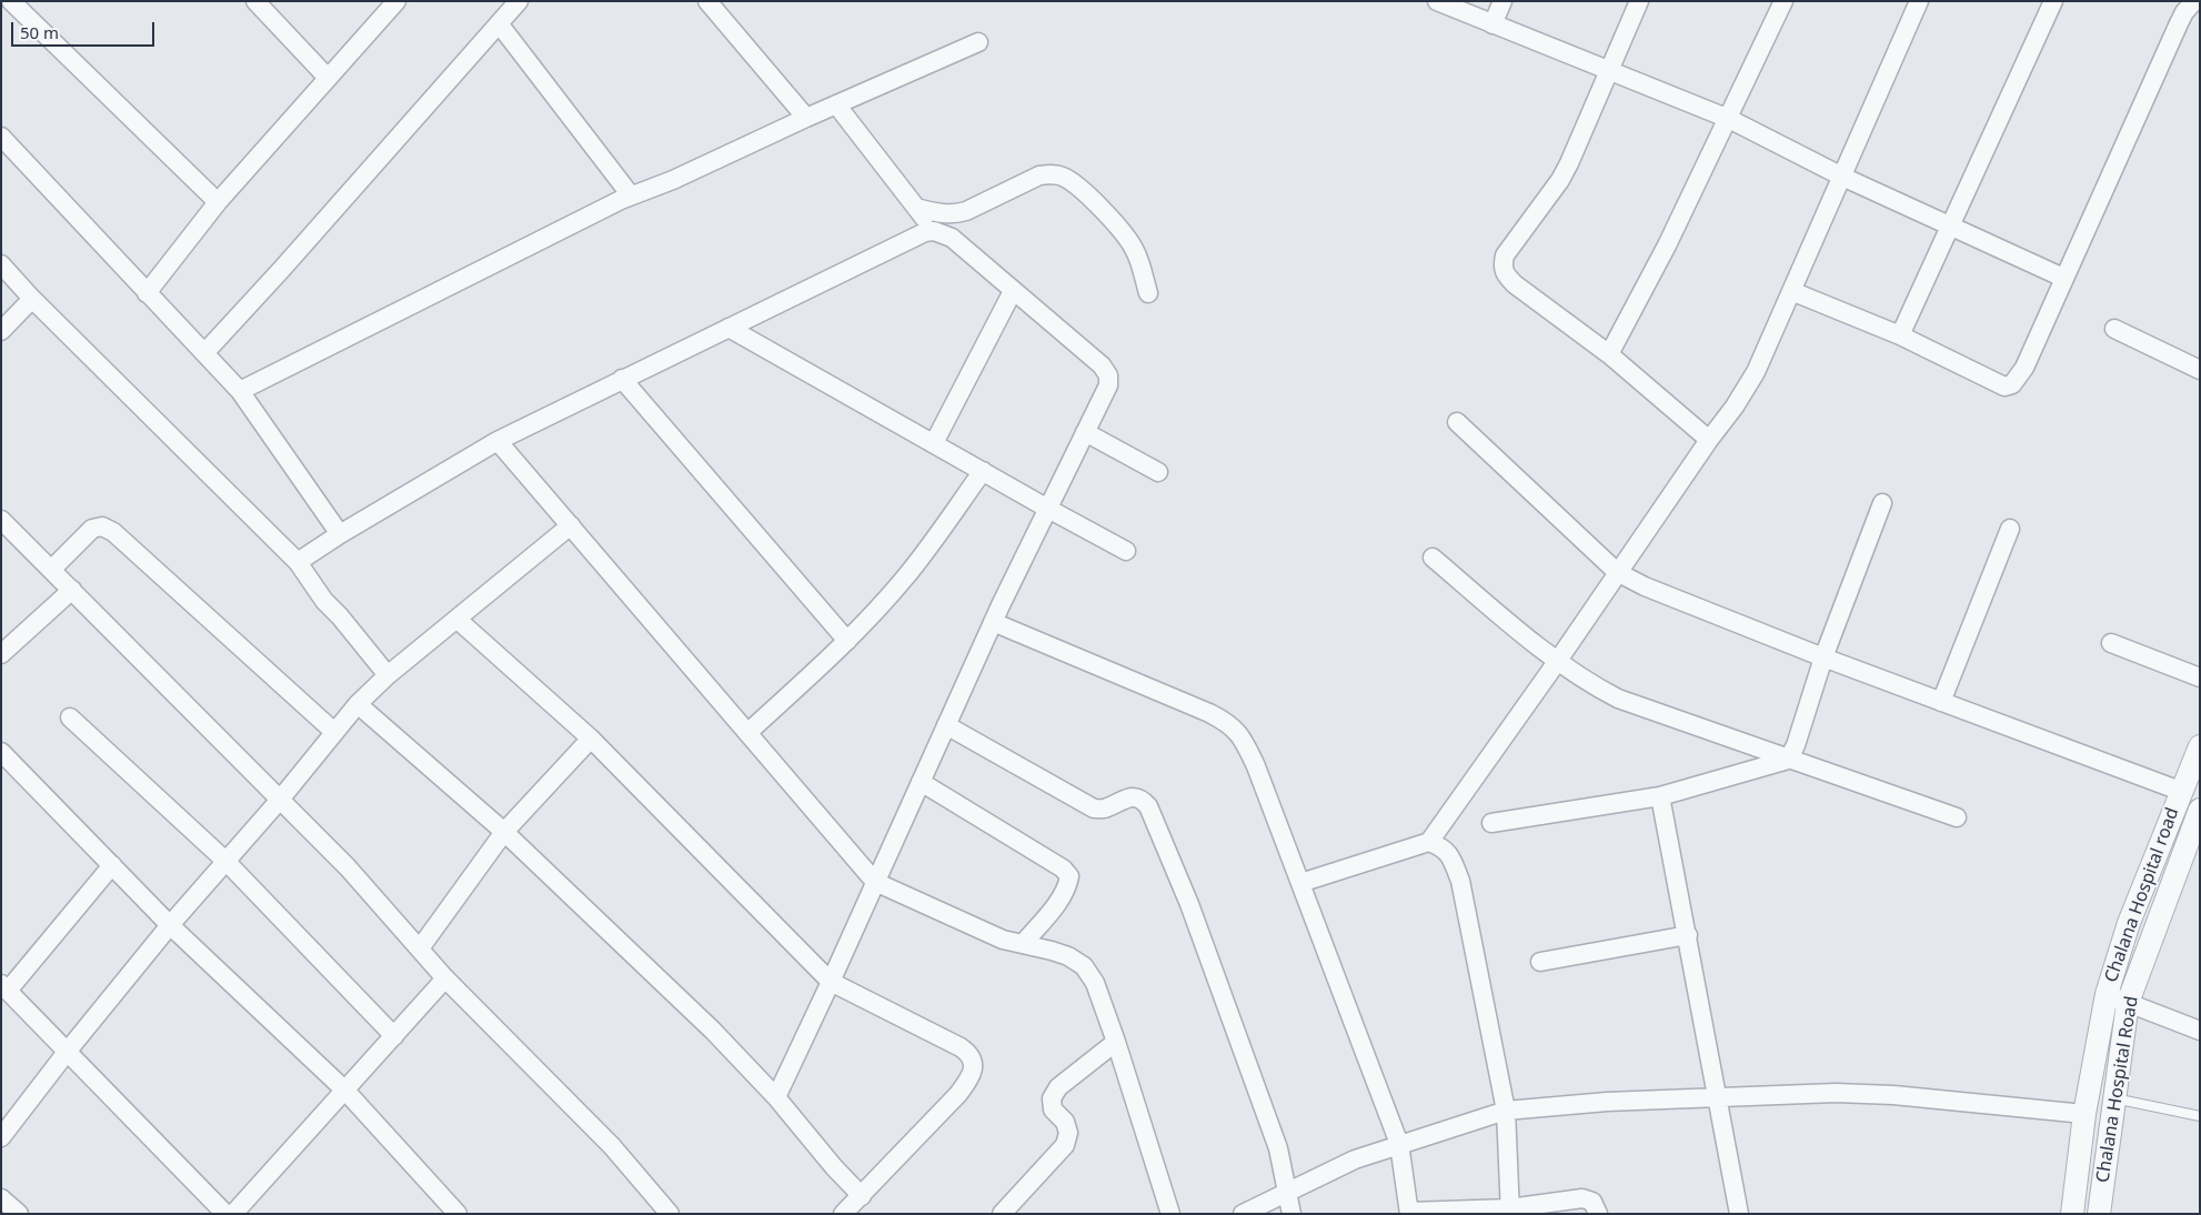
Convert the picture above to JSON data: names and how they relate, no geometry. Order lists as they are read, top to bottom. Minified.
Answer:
{"streets":{"street":["Chalana Hospital road","Chalana Hospital Road"]},"scale_bar":"50 m"}
